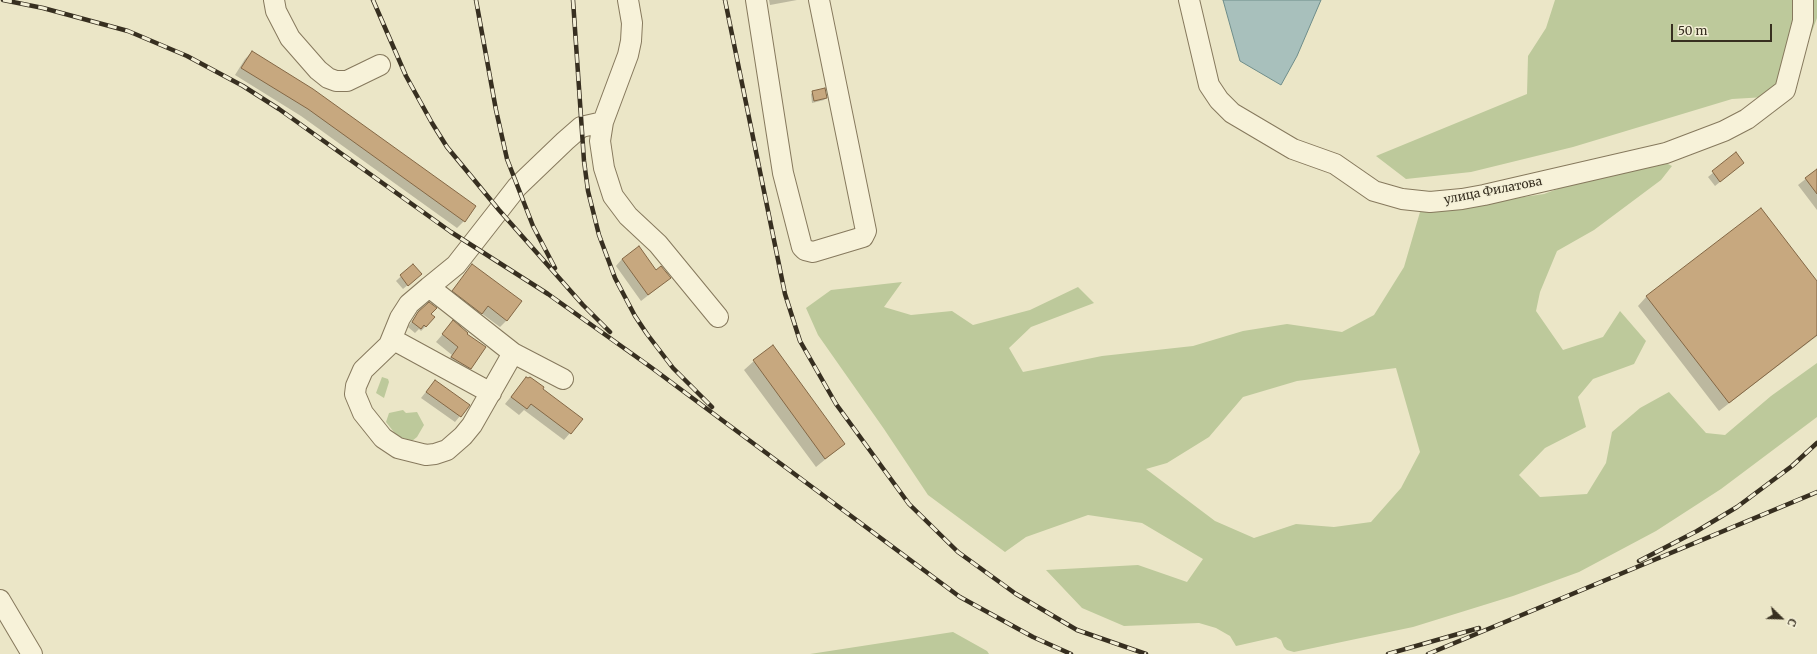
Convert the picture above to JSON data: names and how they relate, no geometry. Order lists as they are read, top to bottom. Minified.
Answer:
{"streets":{"street":["улица Филатова"]},"scale_bar":"50 m","north":"bottom right"}
